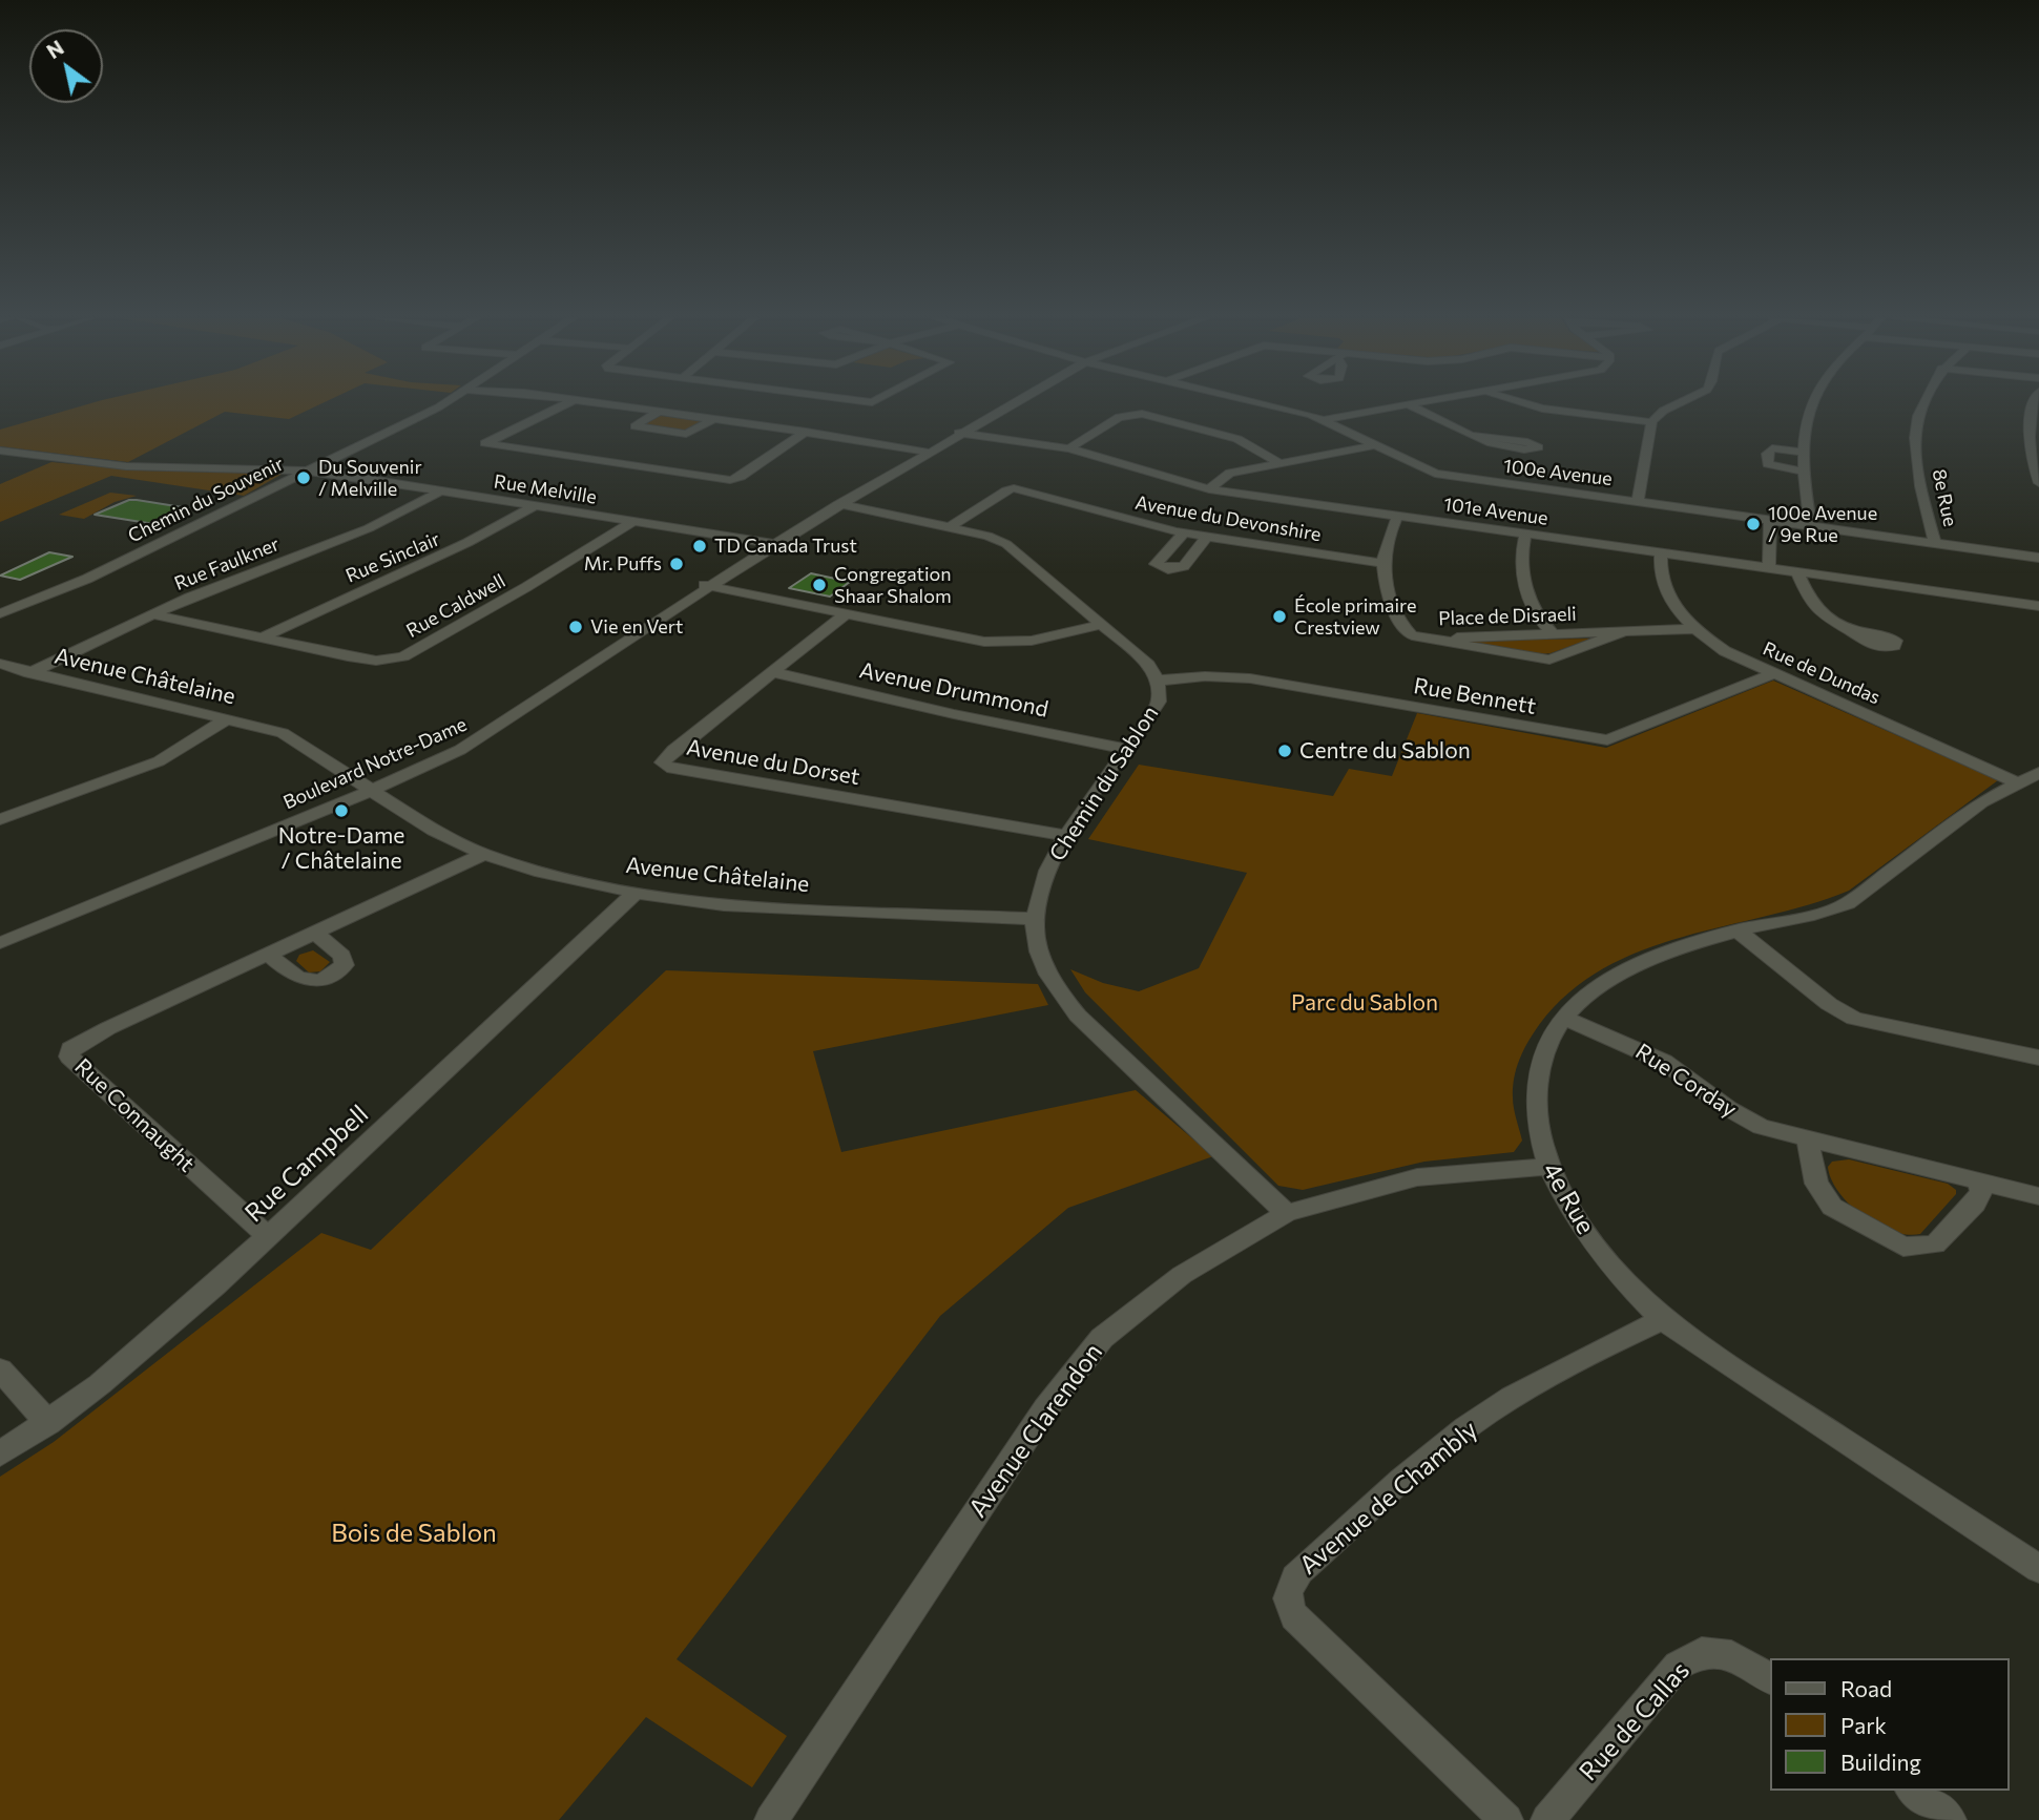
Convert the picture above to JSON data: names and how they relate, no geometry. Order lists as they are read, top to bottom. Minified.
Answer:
{"streets":{"street":["100e Avenue","Rue Melville","8e Rue","Chemin du Souvenir","101e Avenue","Avenue du Devonshire","Rue Sinclair","Rue Faulkner","Rue Caldwell","Place de Disraeli","Rue de Dundas","Avenue Châtelaine","Avenue Drummond","Rue Bennett","Avenue du Dorset","Boulevard Notre-Dame","Chemin du Sablon","Rue Corday","Rue Connaught","Rue Campbell","4e Rue","Avenue Clarendon","Avenue de Chambly","Rue de Callas"]},"crossings":[["100e Avenue","8e Rue"],["Rue Melville","Chemin du Souvenir"],["Rue Melville","Rue Sinclair"],["Rue Melville","Rue Faulkner"],["Rue Melville","Rue Caldwell"],["Rue Melville","Boulevard Notre-Dame"],["101e Avenue","Rue de Dundas"],["101e Avenue","Boulevard Notre-Dame"],["Avenue du Devonshire","Chemin du Sablon"],["Rue Sinclair","Rue Caldwell"],["Rue Faulkner","Rue Caldwell"],["Rue Faulkner","Avenue Châtelaine"],["Place de Disraeli","Rue de Dundas"],["Rue de Dundas","Rue Bennett"],["Rue de Dundas","4e Rue"],["Avenue Châtelaine","Boulevard Notre-Dame"],["Avenue Châtelaine","Chemin du Sablon"],["Avenue Châtelaine","Rue Connaught"],["Avenue Châtelaine","Rue Campbell"],["Avenue Drummond","Avenue du Dorset"],["Avenue Drummond","Chemin du Sablon"],["Rue Bennett","Chemin du Sablon"],["Avenue du Dorset","Chemin du Sablon"],["Boulevard Notre-Dame","Chemin du Sablon"],["Chemin du Sablon","Avenue Clarendon"],["Rue Corday","4e Rue"],["Rue Connaught","Rue Campbell"],["4e Rue","Avenue Clarendon"],["4e Rue","Avenue de Chambly"]],"parks":["Parc du Sablon","Bois de Sablon"],"places":["Du Souvenir / Melville","100e Avenue / 9e Rue","TD Canada Trust","Mr. Puffs","Congregation Shaar Shalom","École primaire Crestview","Vie en Vert","Centre du Sablon","Notre-Dame / Châtelaine"],"legend":["Road","Park","Building"],"north":"top left"}
